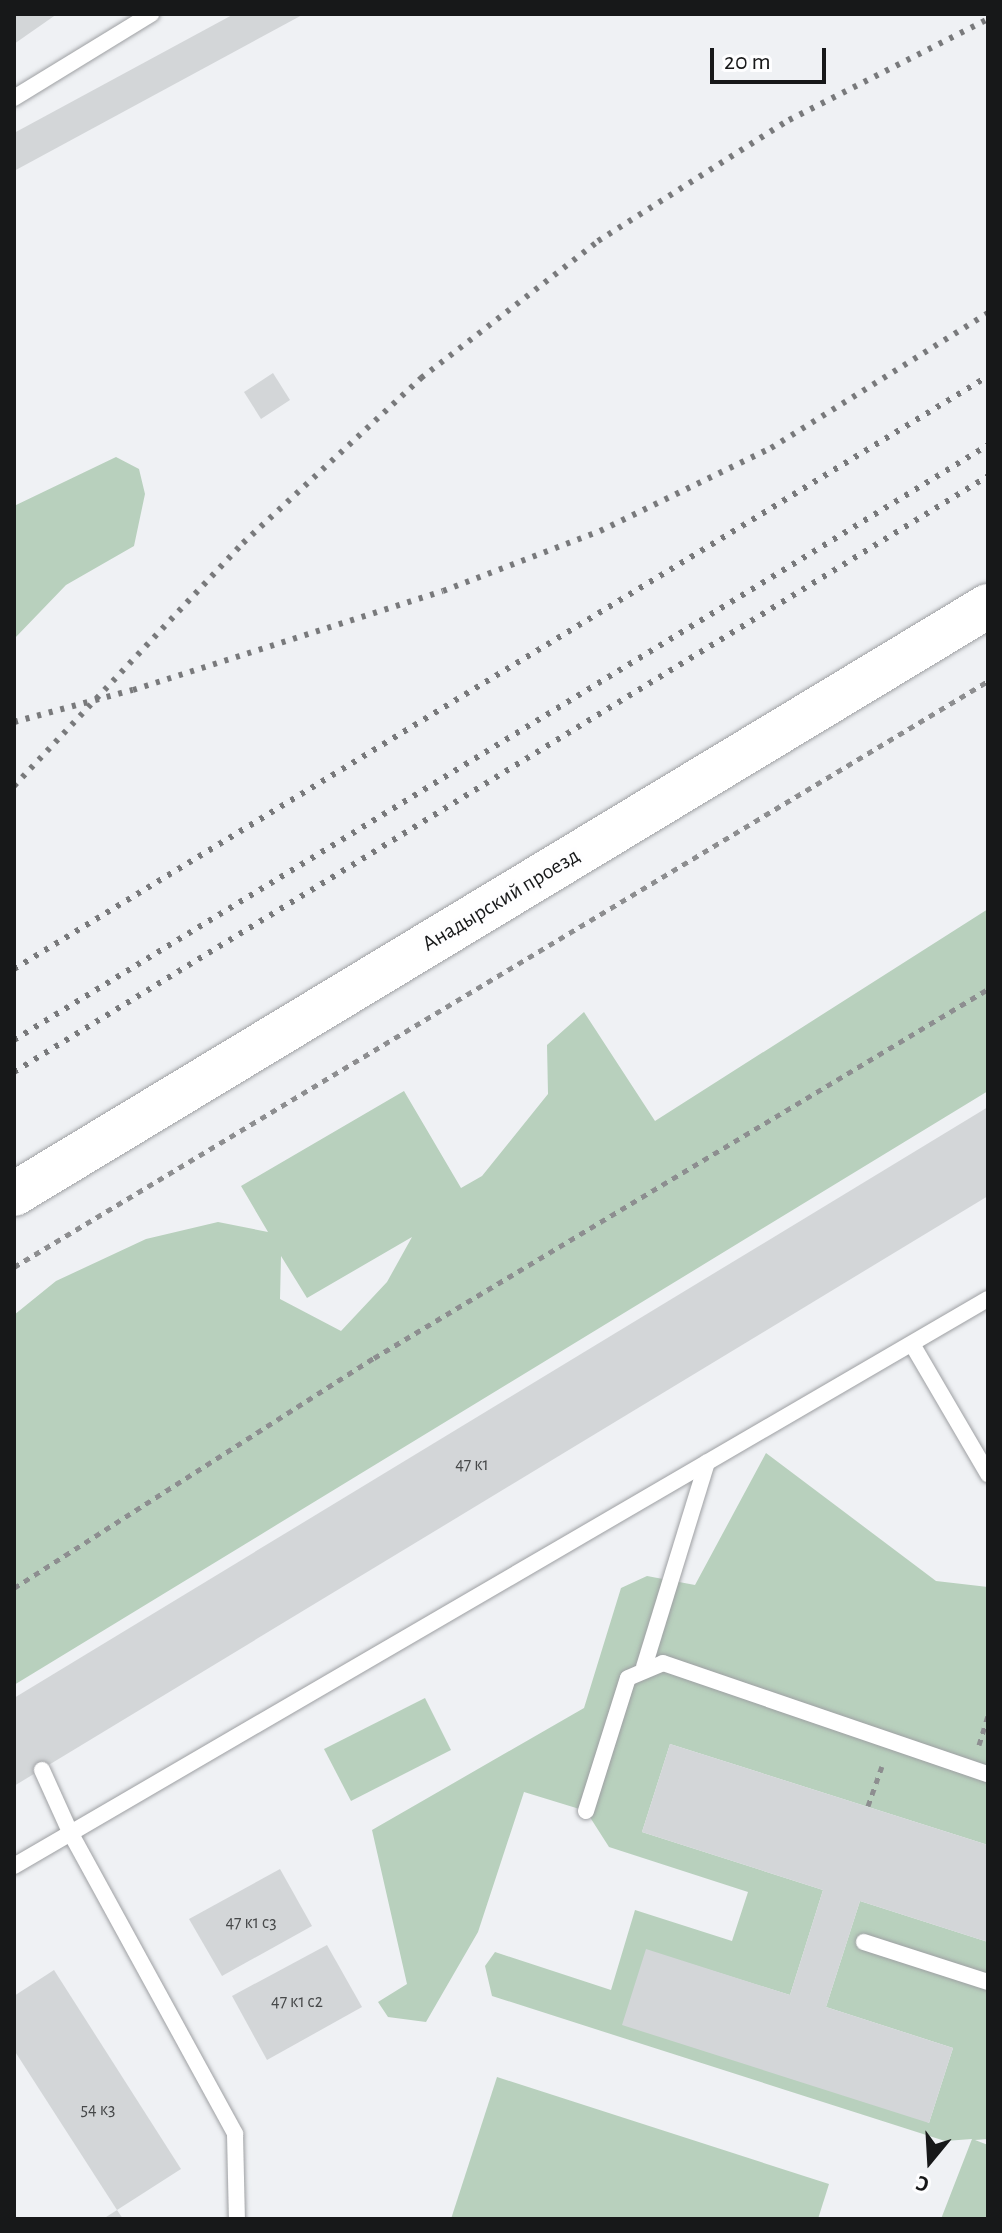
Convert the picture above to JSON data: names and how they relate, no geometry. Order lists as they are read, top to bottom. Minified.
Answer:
{"streets":{"street":["Анадырский проезд"]},"house_numbers":["47 к1","47 к1 с3","47 к1 с2","54 к3"],"scale_bar":"20 m","north":"bottom"}
